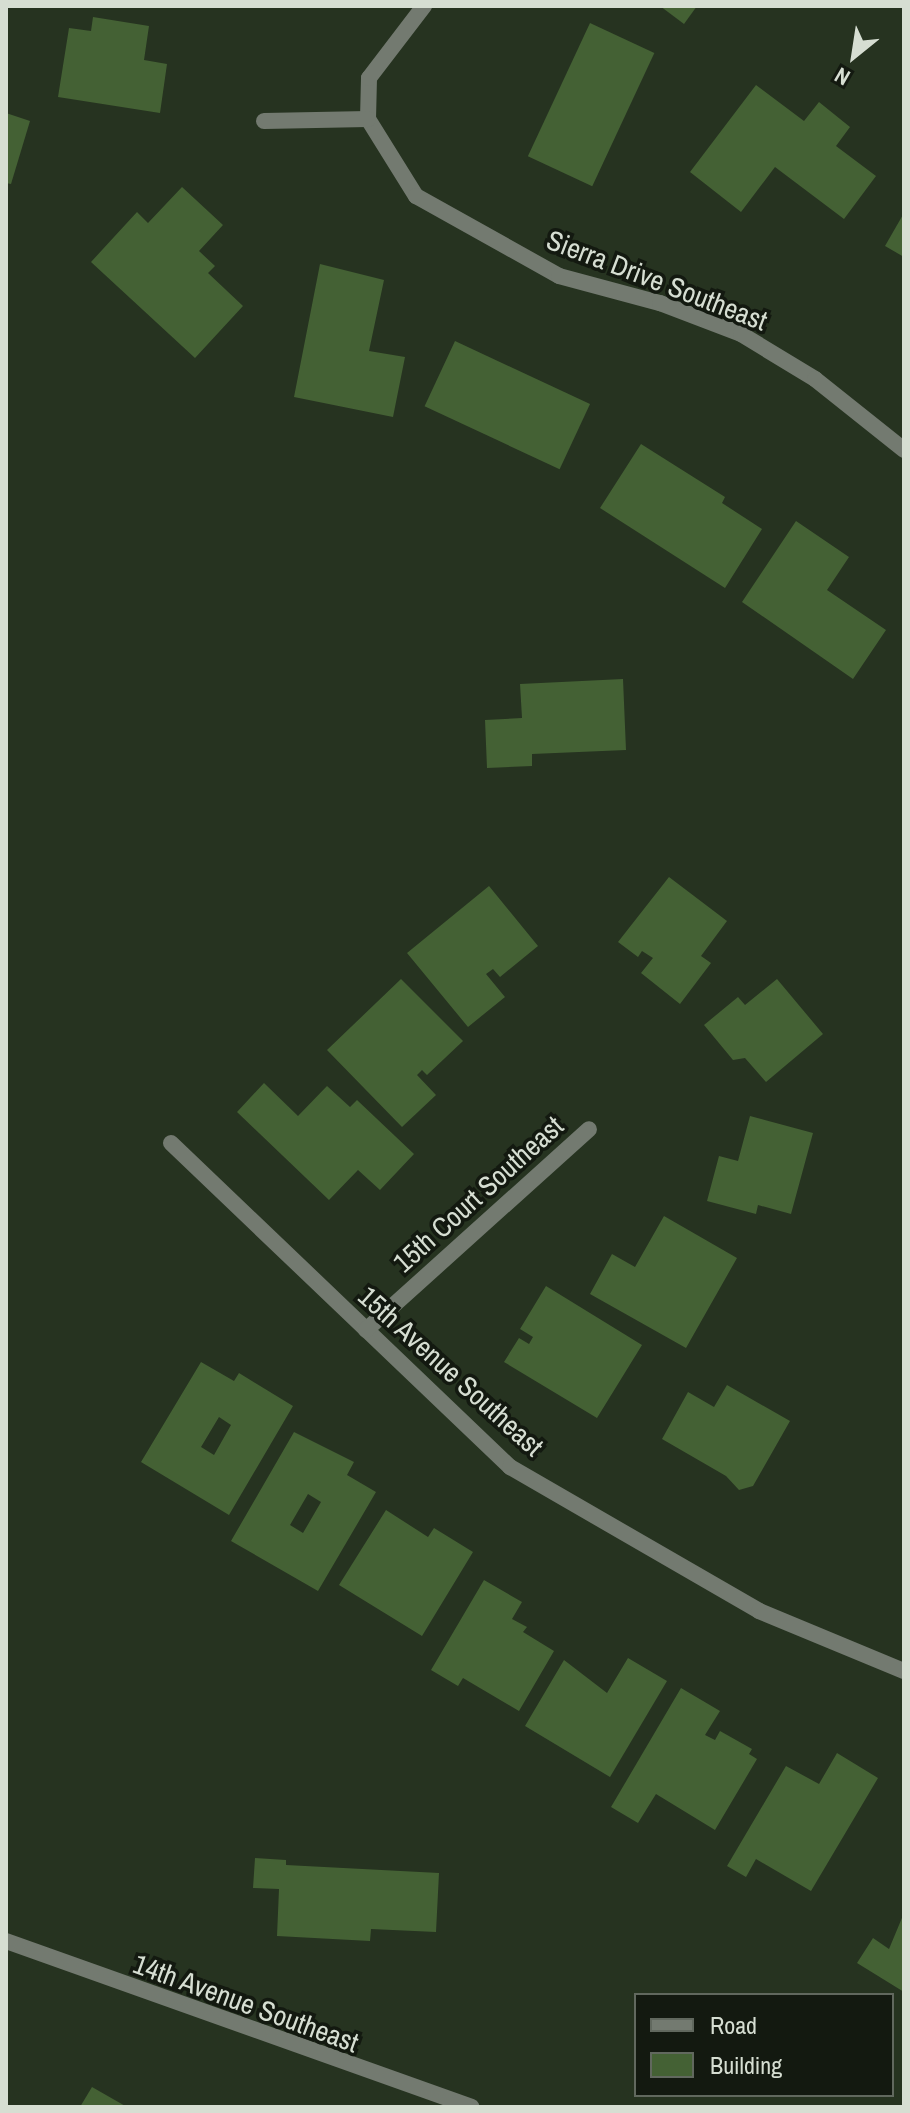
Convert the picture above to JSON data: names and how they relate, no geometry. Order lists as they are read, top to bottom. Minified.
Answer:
{"streets":{"street":["Sierra Drive Southeast","15th Court Southeast","15th Avenue Southeast","14th Avenue Southeast"]},"crossings":[["15th Court Southeast","15th Avenue Southeast"]],"legend":["Road","Building"],"north":"bottom left"}
